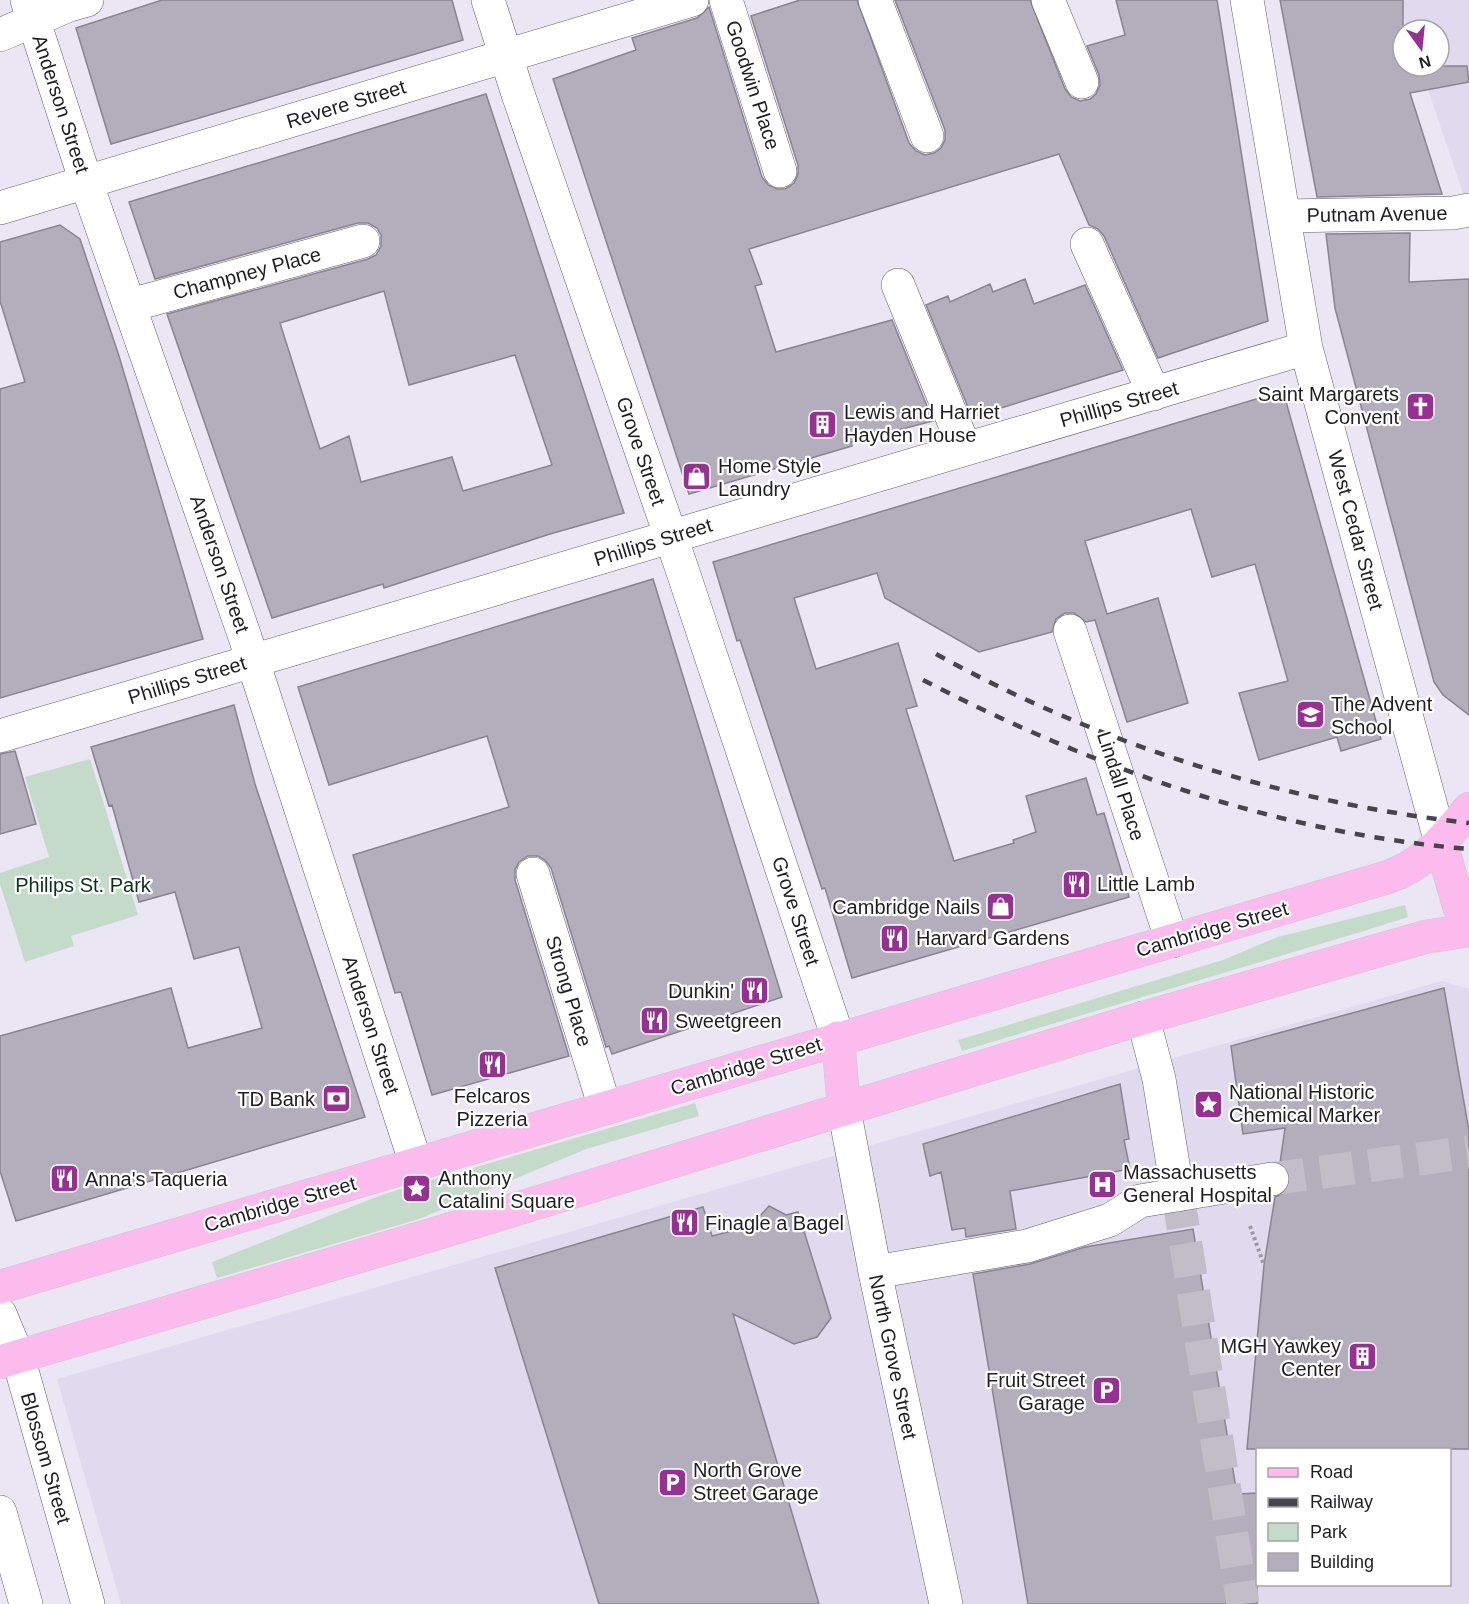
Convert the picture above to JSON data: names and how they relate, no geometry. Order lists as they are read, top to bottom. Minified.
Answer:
{"streets":{"main road":["Cambridge Street"],"street":["Goodwin Place","Anderson Street","Revere Street","Putnam Avenue","Champney Place","Phillips Street","Grove Street","West Cedar Street","Lindall Place","Strong Place","North Grove Street","Blossom Street"]},"crossings":[["Anderson Street","Revere Street"],["Anderson Street","Champney Place"],["Anderson Street","Phillips Street"],["Anderson Street","Cambridge Street"],["Revere Street","Grove Street"],["Putnam Avenue","West Cedar Street"],["Phillips Street","Grove Street"],["Phillips Street","West Cedar Street"],["Grove Street","Cambridge Street"],["West Cedar Street","Cambridge Street"],["Lindall Place","Cambridge Street"],["Cambridge Street","Strong Place"]],"parks":["Philips St. Park"],"places":{"church":["Saint Margarets Convent"],"building":["Lewis and Harriet Hayden House","MGH Yawkey Center"],"shop":["Home Style Laundry","Cambridge Nails"],"school or university":["The Advent School"],"restaurant":["Little Lamb","Harvard Gardens","Dunkin'","Sweetgreen","Felcaros Pizzeria","Anna's Taqueria","Finagle a Bagel"],"bank":["TD Bank"],"place":["National Historic Chemical Marker","Anthony Catalini Square"],"hospital":["Massachusetts General Hospital"],"parking":["Fruit Street Garage","North Grove Street Garage"]},"legend":["Road","Railway","Park","Building"],"north":"bottom"}
